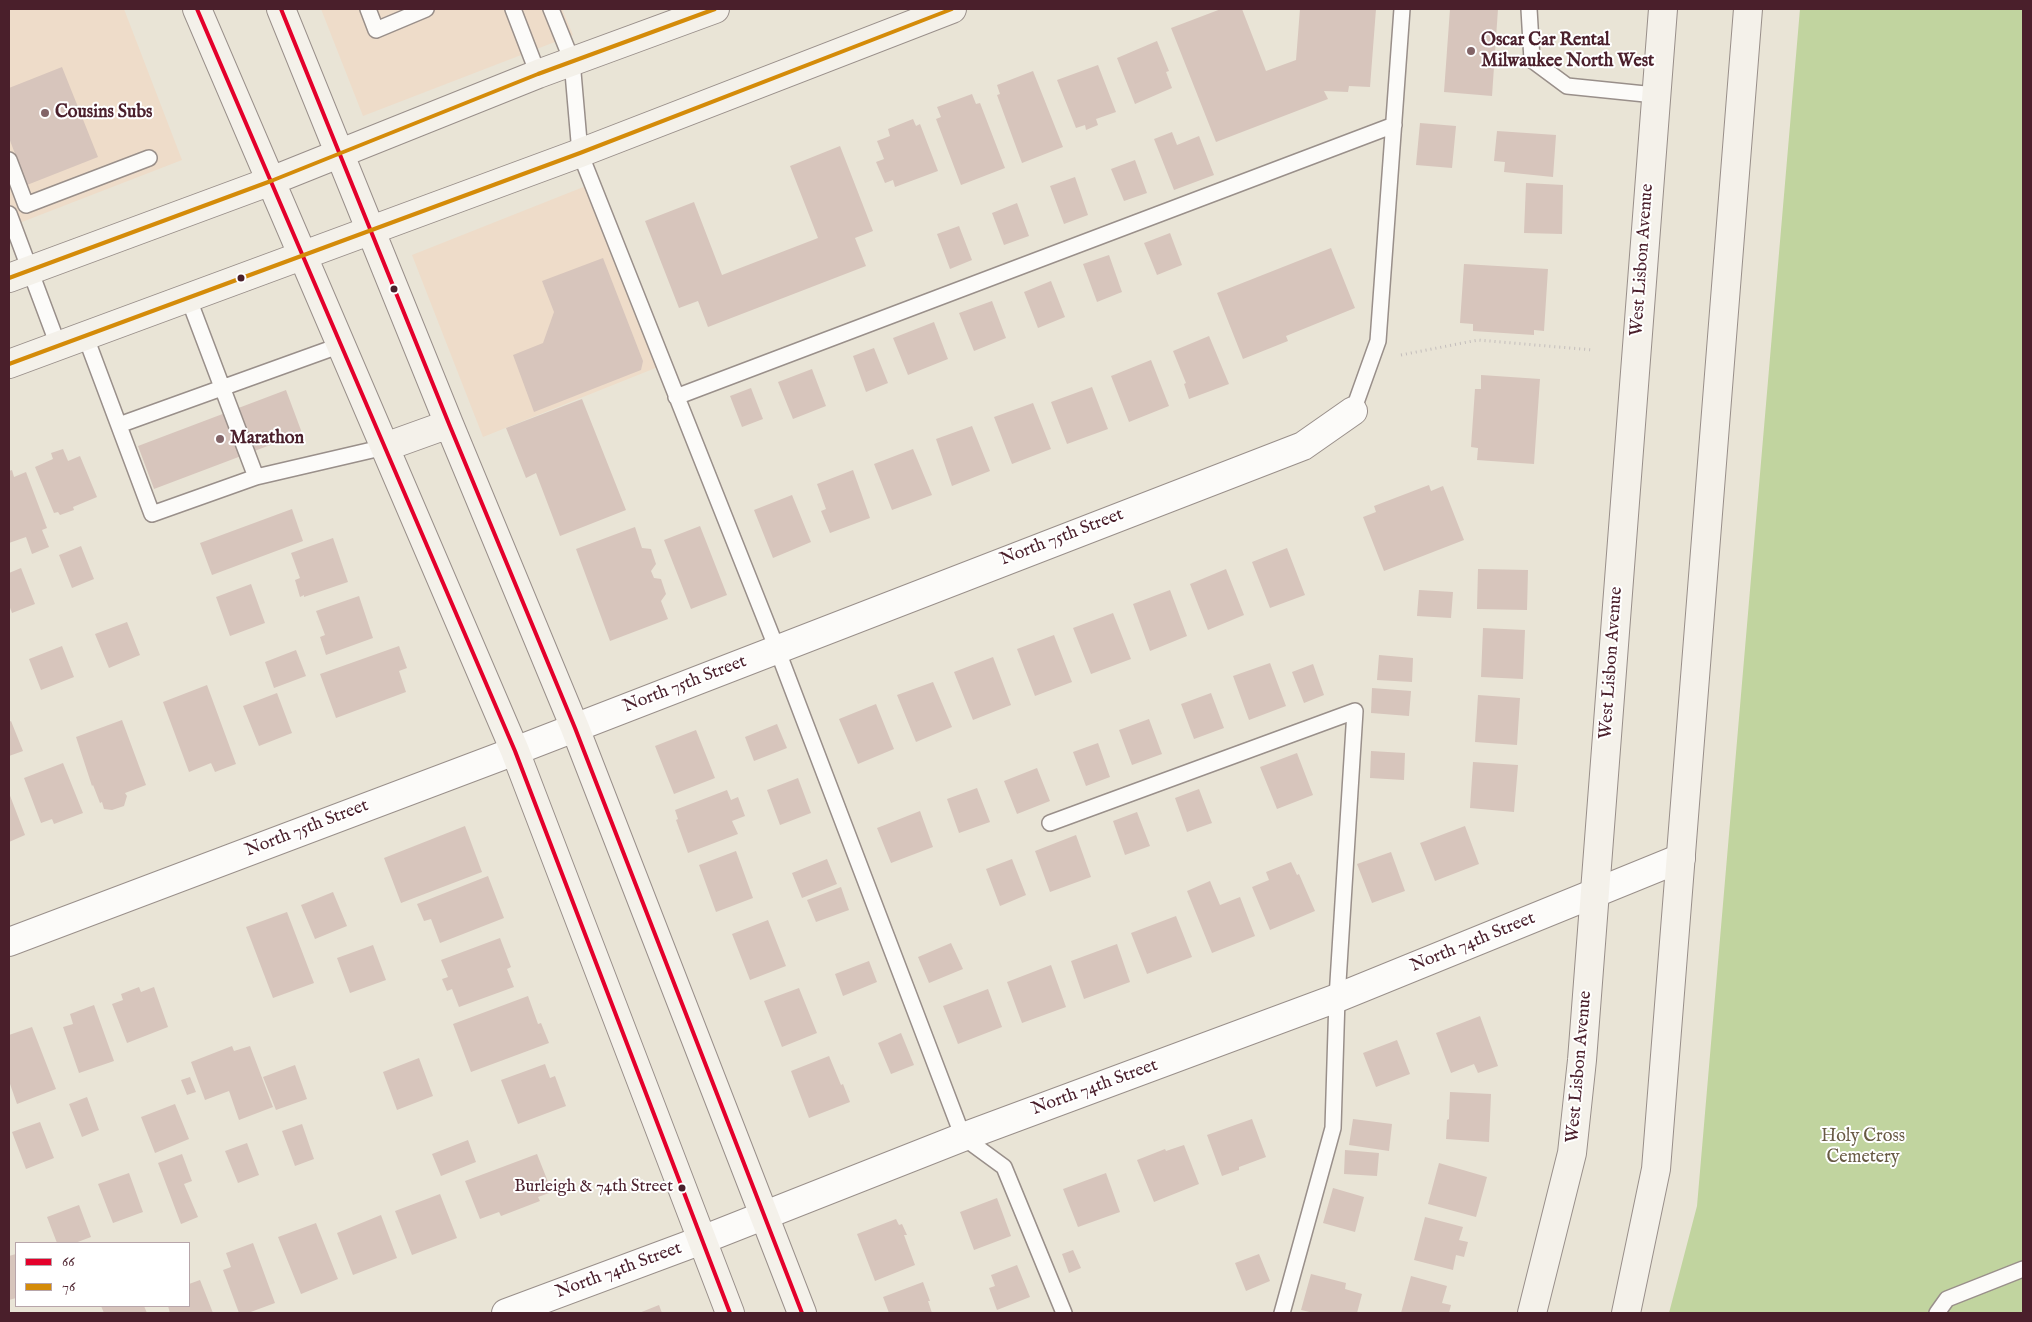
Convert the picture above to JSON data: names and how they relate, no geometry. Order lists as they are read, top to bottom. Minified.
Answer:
{"streets":{"main road":["West Lisbon Avenue"],"street":["North 75th Street","North 74th Street"]},"crossings":[["West Lisbon Avenue","North 74th Street"]],"parks":["Holy Cross Cemetery"],"places":["Oscar Car Rental Milwaukee North West","Cousins Subs","Marathon","Burleigh & 74th Street"],"lines":["transit line 66","transit line 76"],"legend":["66","76"]}
